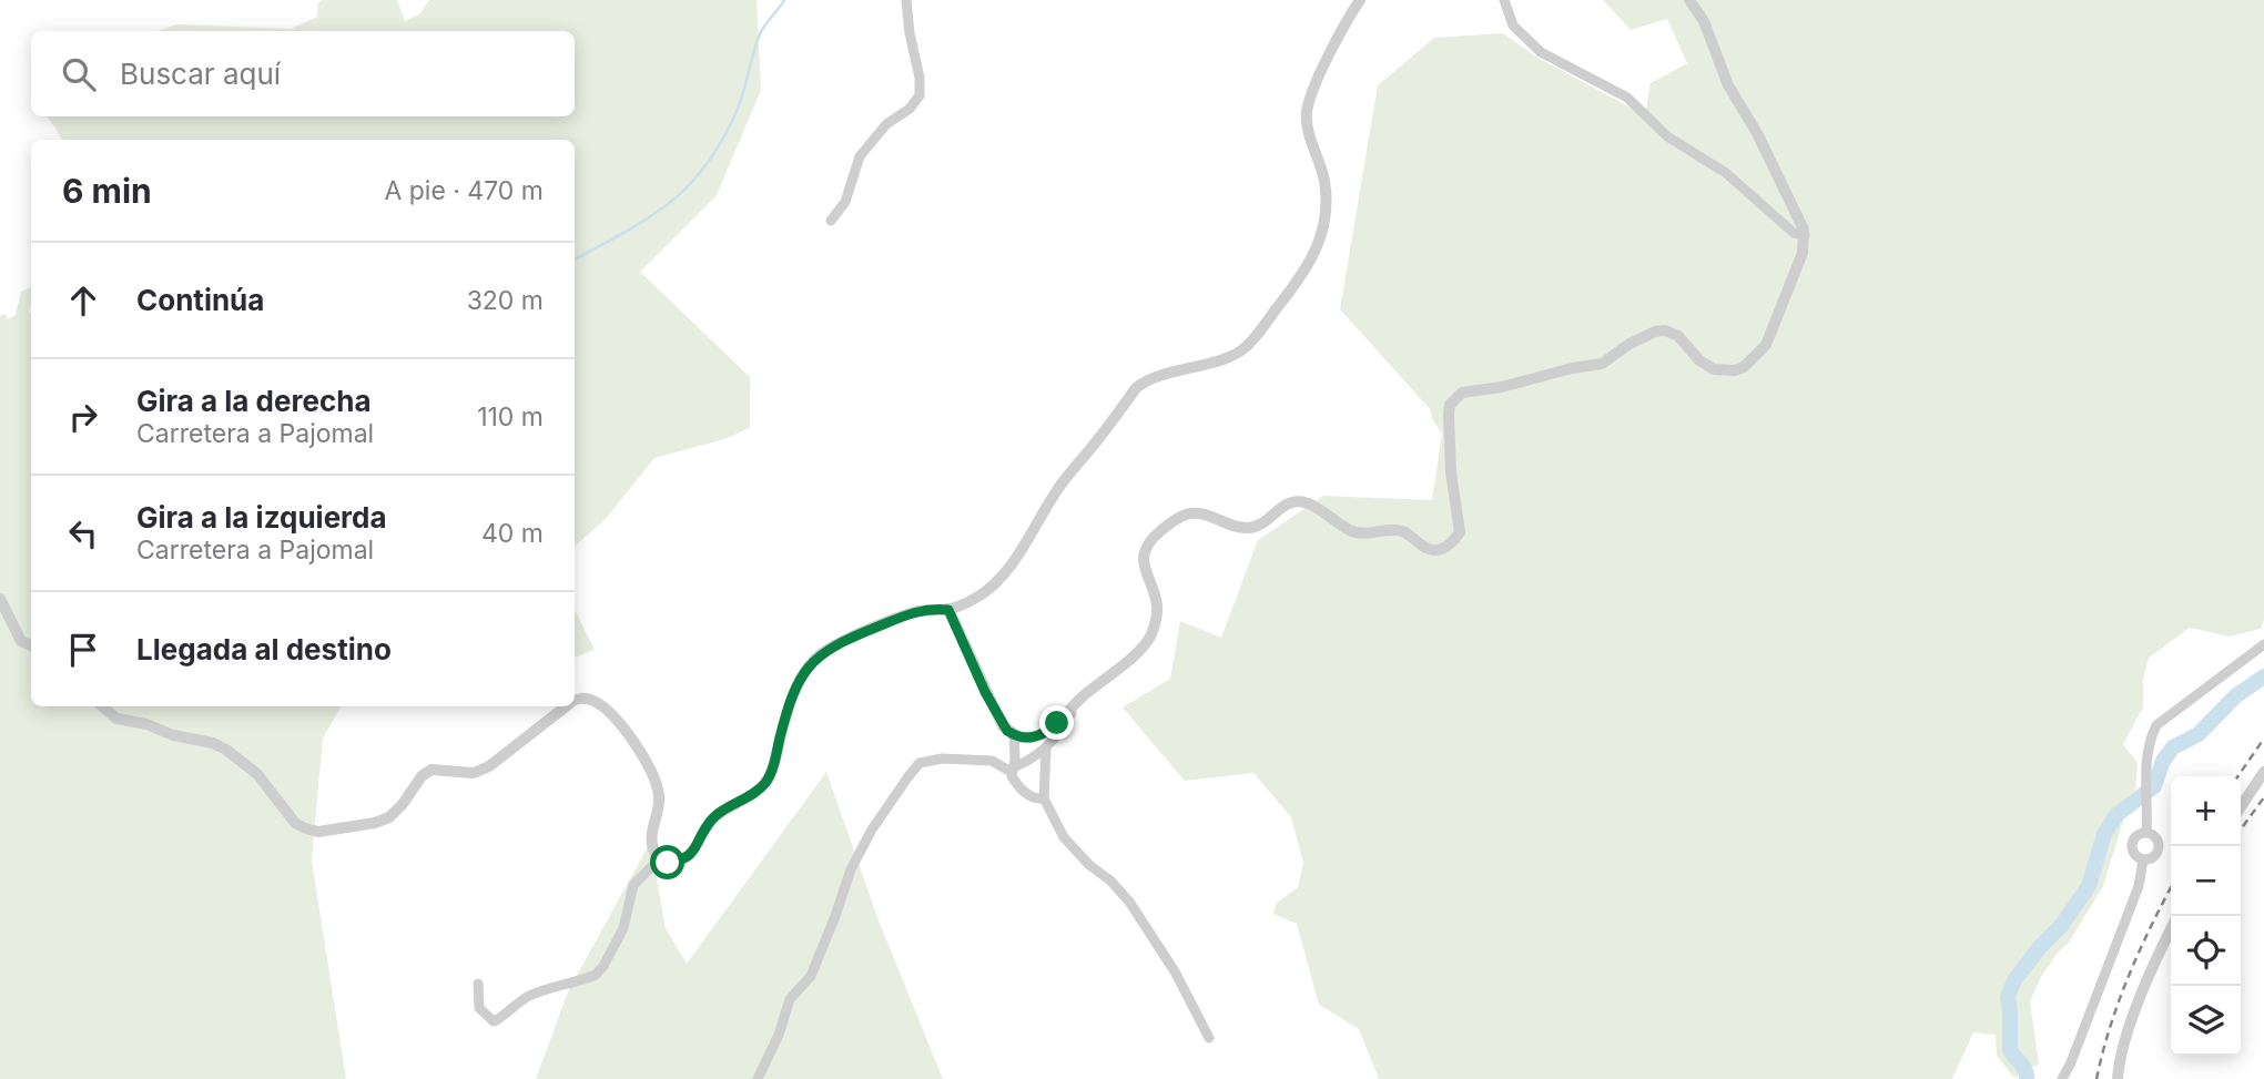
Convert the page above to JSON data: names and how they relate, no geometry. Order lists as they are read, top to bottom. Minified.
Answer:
{"page":{"search":"Buscar aquí","heading":["6 min","A pie · 470 m"],"list":[["Continúa","320 m"],["Gira a la derecha","Carretera a Pajomal","110 m"],["Gira a la izquierda","Carretera a Pajomal","40 m"],"Llegada al destino"],"map_buttons":["+","−"]}}
